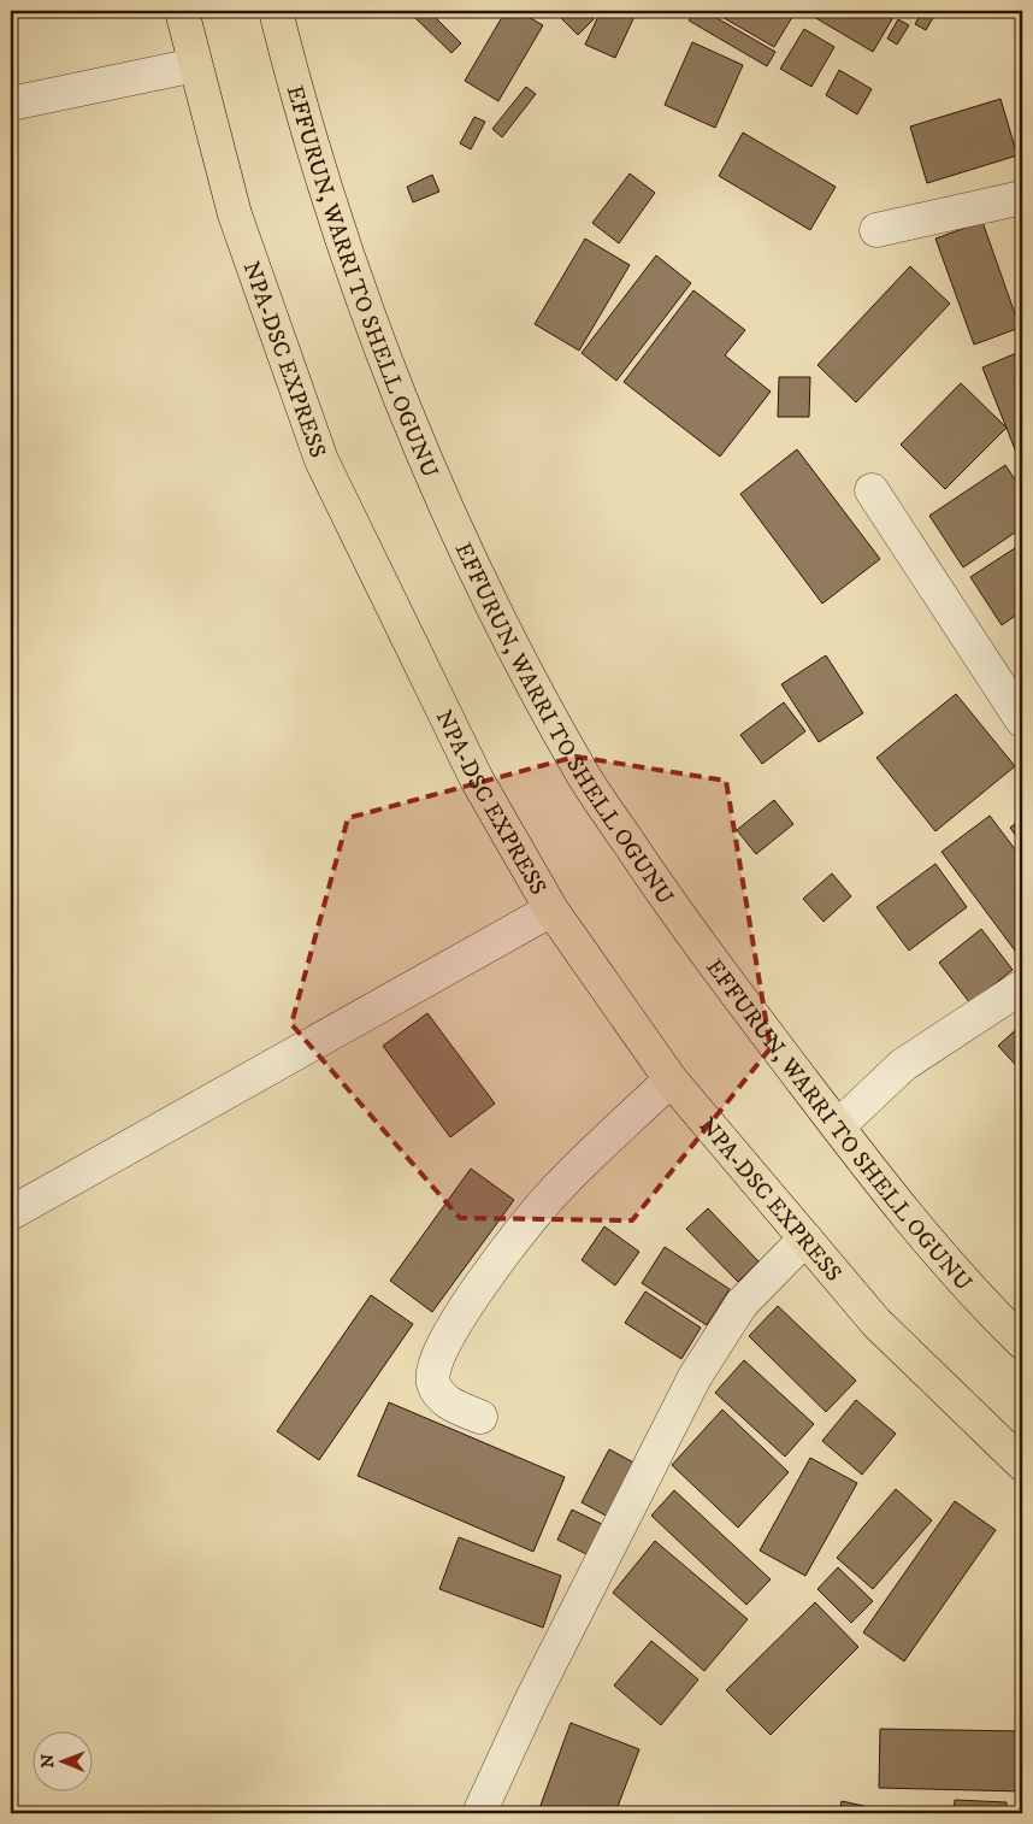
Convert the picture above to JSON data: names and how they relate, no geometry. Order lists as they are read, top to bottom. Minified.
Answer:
{"streets":{"main road":["EFFURUN, WARRI TO SHELL OGUNU","NPA-DSC EXPRESS"]},"north":"left"}
